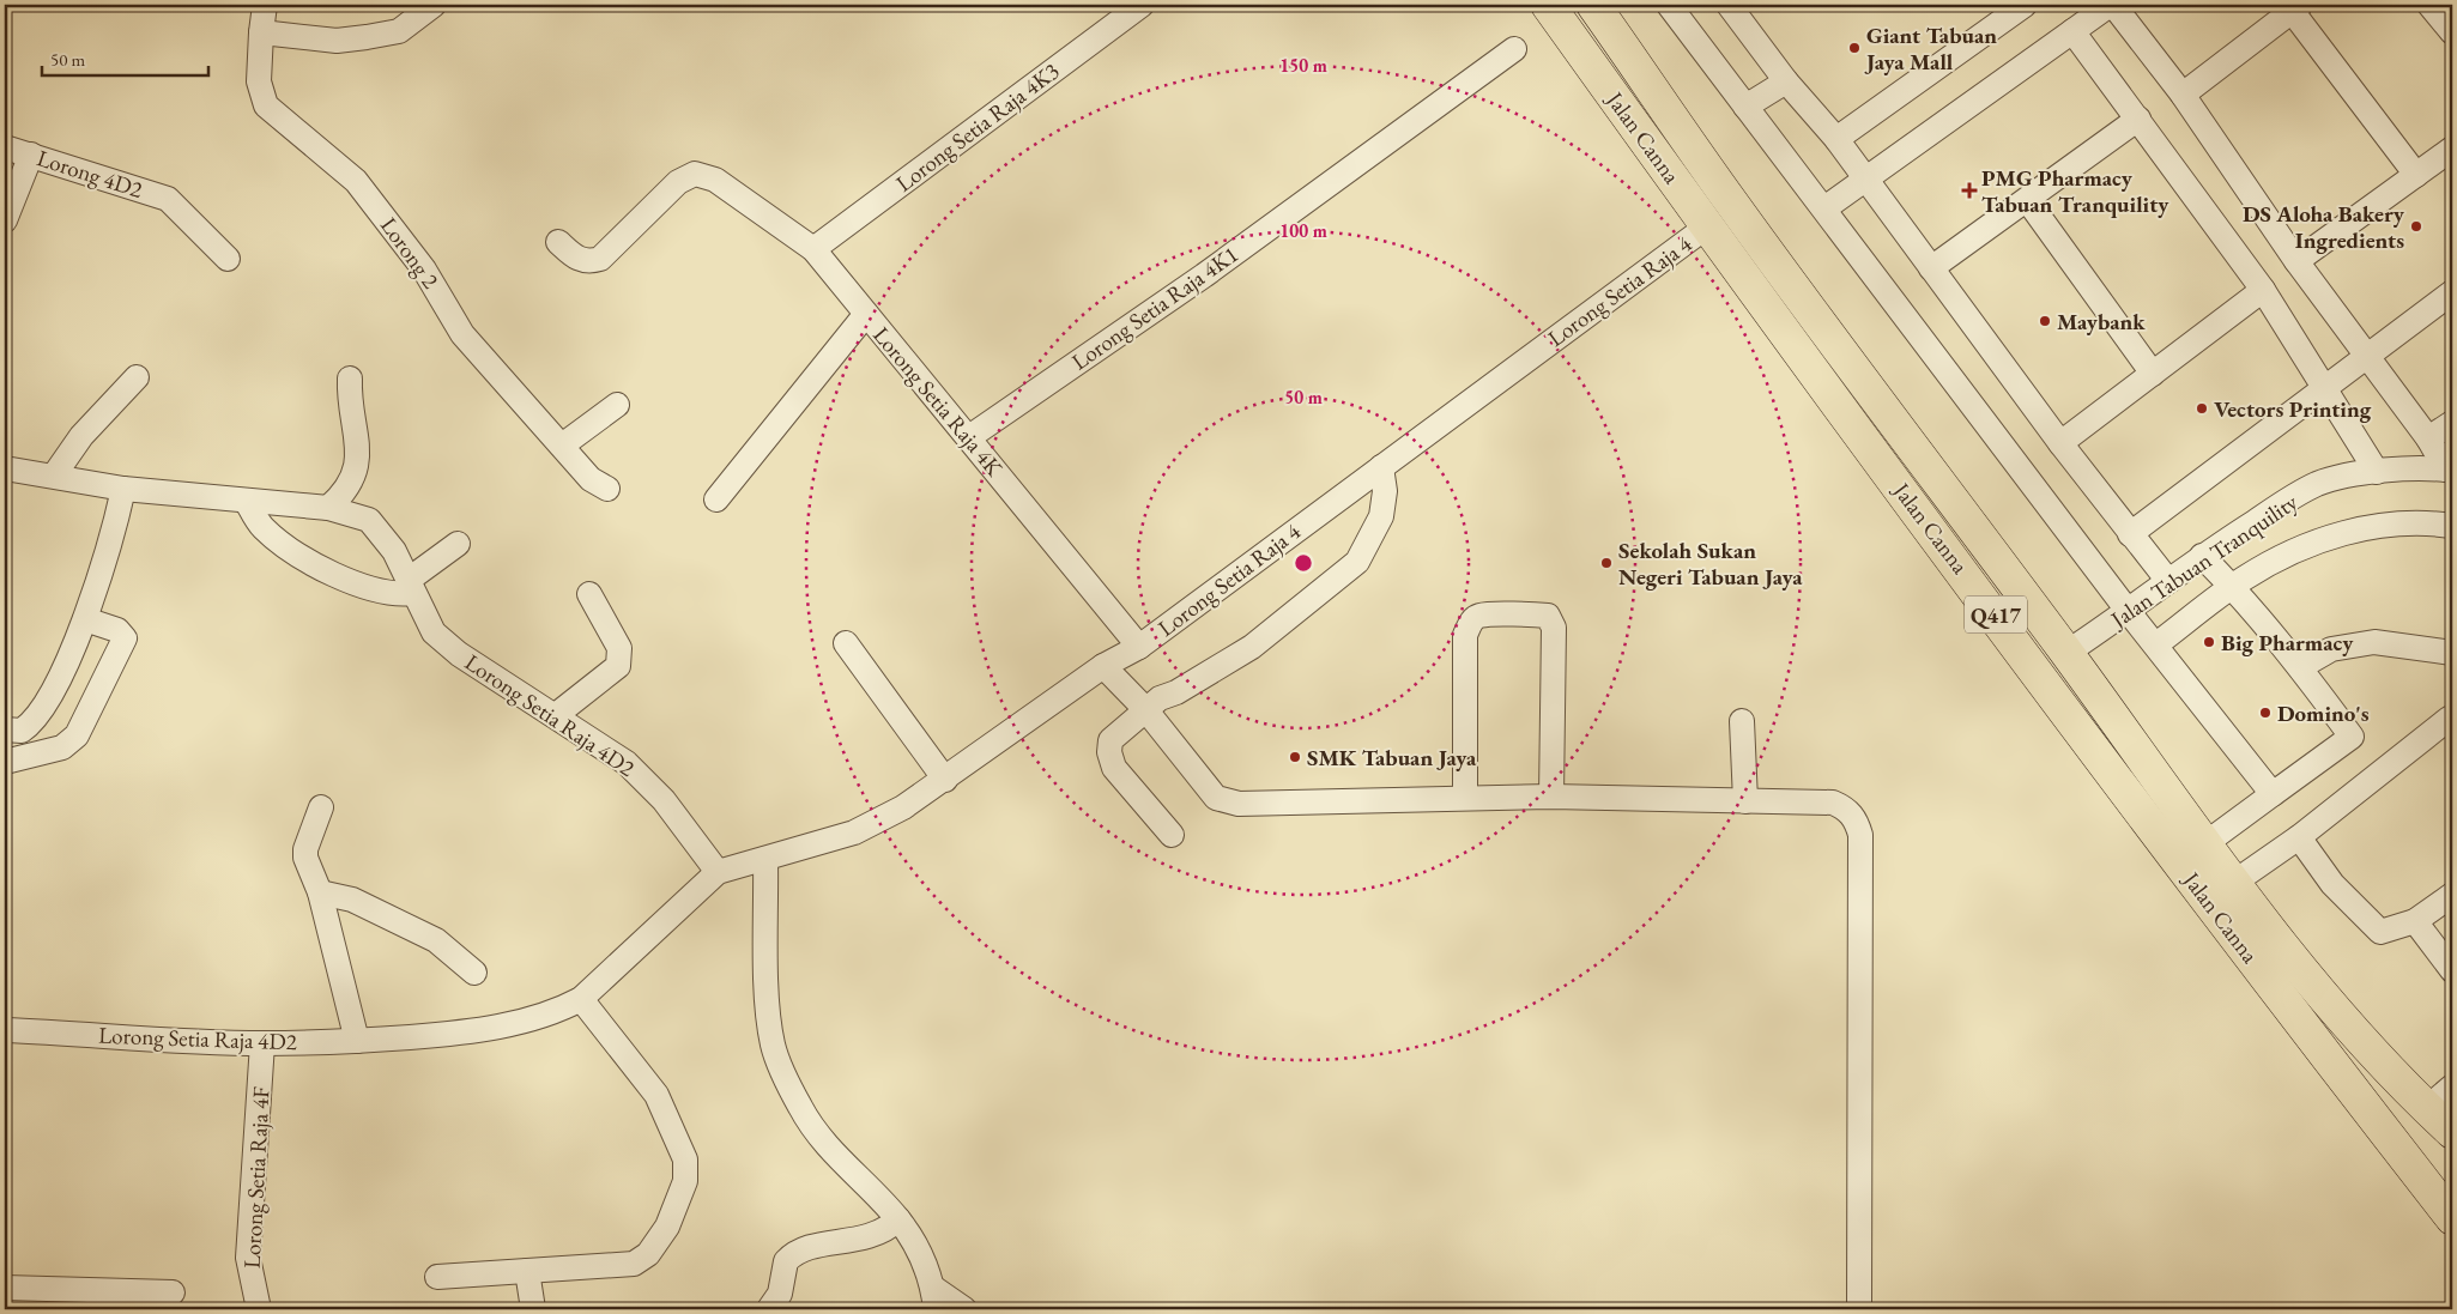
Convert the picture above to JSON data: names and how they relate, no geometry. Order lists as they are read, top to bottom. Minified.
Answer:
{"streets":{"highway":["Jalan Canna","Q417"],"street":["Lorong Setia Raja 4K3","Lorong 4D2","Lorong 2","Lorong Setia Raja 4","Lorong Setia Raja 4K1","Lorong Setia Raja 4K","Jalan Tabuan Tranquility","Lorong Setia Raja 4D2","Lorong Setia Raja 4F"]},"crossings":[["Lorong Setia Raja 4K3","Lorong Setia Raja 4K"],["Jalan Canna","Lorong Setia Raja 4"],["Jalan Canna","Jalan Tabuan Tranquility"],["Lorong Setia Raja 4","Lorong Setia Raja 4K"],["Lorong Setia Raja 4","Lorong Setia Raja 4D2"],["Lorong Setia Raja 4K1","Lorong Setia Raja 4K"],["Lorong Setia Raja 4D2","Lorong Setia Raja 4F"]],"places":{"other":["Giant Tabuan Jaya Mall","DS Aloha Bakery Ingredients","Maybank","Vectors Printing","Sekolah Sukan Negeri Tabuan Jaya","Big Pharmacy","Domino's","SMK Tabuan Jaya"],"health":["PMG Pharmacy Tabuan Tranquility"]},"scale_bar":"50 m","rings":["150 m","100 m","50 m"]}
